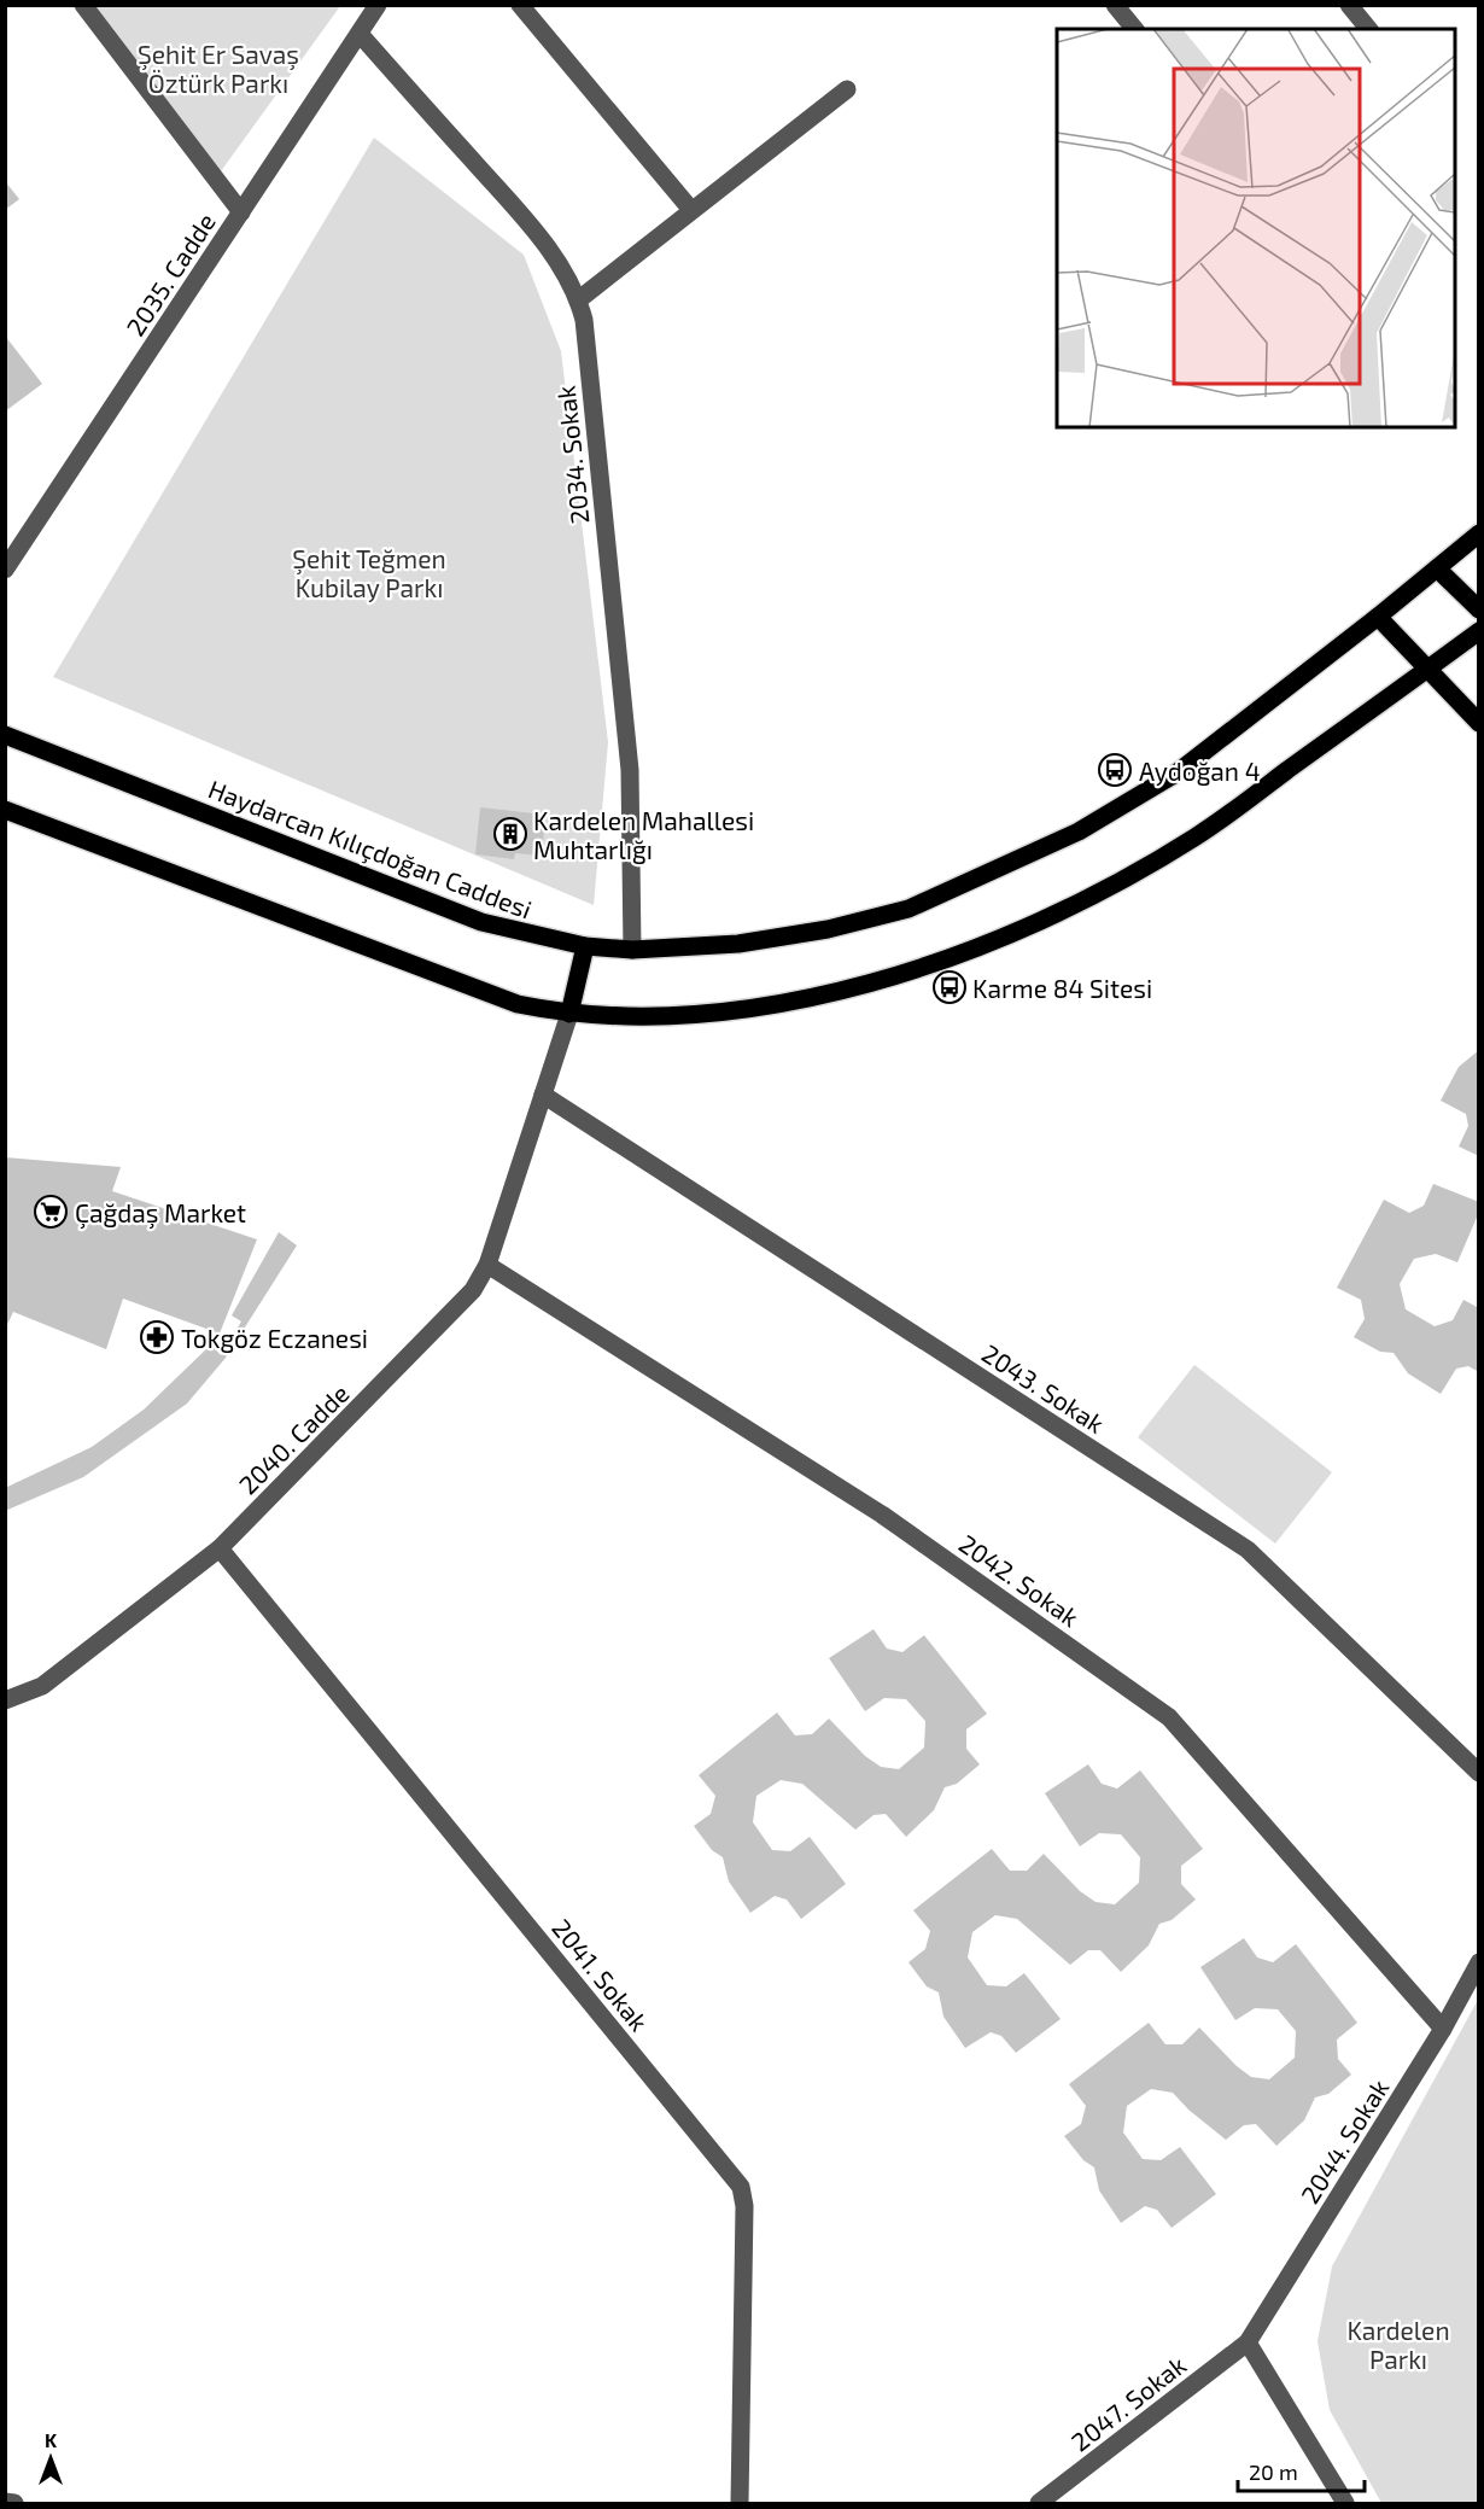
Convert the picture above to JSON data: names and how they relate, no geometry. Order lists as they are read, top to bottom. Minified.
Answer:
{"streets":{"main road":["Haydarcan Kılıçdoğan Caddesi"],"street":["2035. Cadde","2034. Sokak","2043. Sokak","2040. Cadde","2042. Sokak","2041. Sokak","2044. Sokak","2047. Sokak"]},"crossings":[["2035. Cadde","2034. Sokak"],["2034. Sokak","Haydarcan Kılıçdoğan Caddesi"],["2043. Sokak","2040. Cadde"],["2040. Cadde","2042. Sokak"],["2040. Cadde","2041. Sokak"],["2042. Sokak","2044. Sokak"],["2044. Sokak","2047. Sokak"]],"parks":["Şehit Er Savaş Öztürk Parkı","Şehit Teğmen Kubilay Parkı","Kardelen Parkı"],"places":{"bus stop":["Aydoğan 4","Karme 84 Sitesi"],"building":["Kardelen Mahallesi Muhtarlığı"],"supermarket":["Çağdaş Market"],"pharmacy":["Tokgöz Eczanesi"]},"scale_bar":"20 m","north":"top"}
